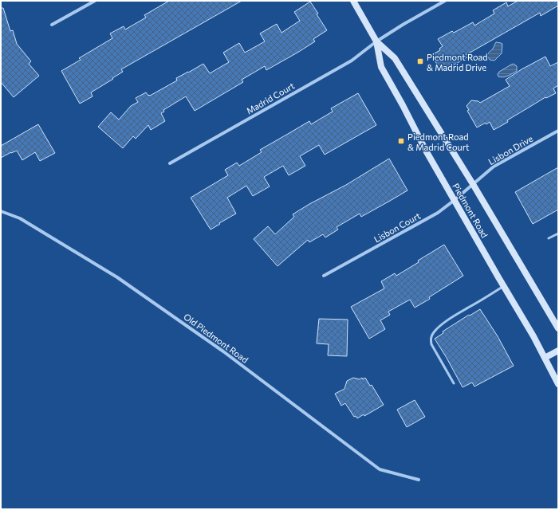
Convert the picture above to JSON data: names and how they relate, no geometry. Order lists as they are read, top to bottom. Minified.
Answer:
{"streets":{"main road":["Piedmont Road"],"street":["Madrid Court","Lisbon Drive","Lisbon Court","Old Piedmont Road"]},"crossings":[["Madrid Court","Piedmont Road"],["Lisbon Drive","Piedmont Road"],["Lisbon Drive","Lisbon Court"],["Piedmont Road","Lisbon Court"]],"places":{"transit":["Piedmont Road & Madrid Drive","Piedmont Road & Madrid Court"]}}
